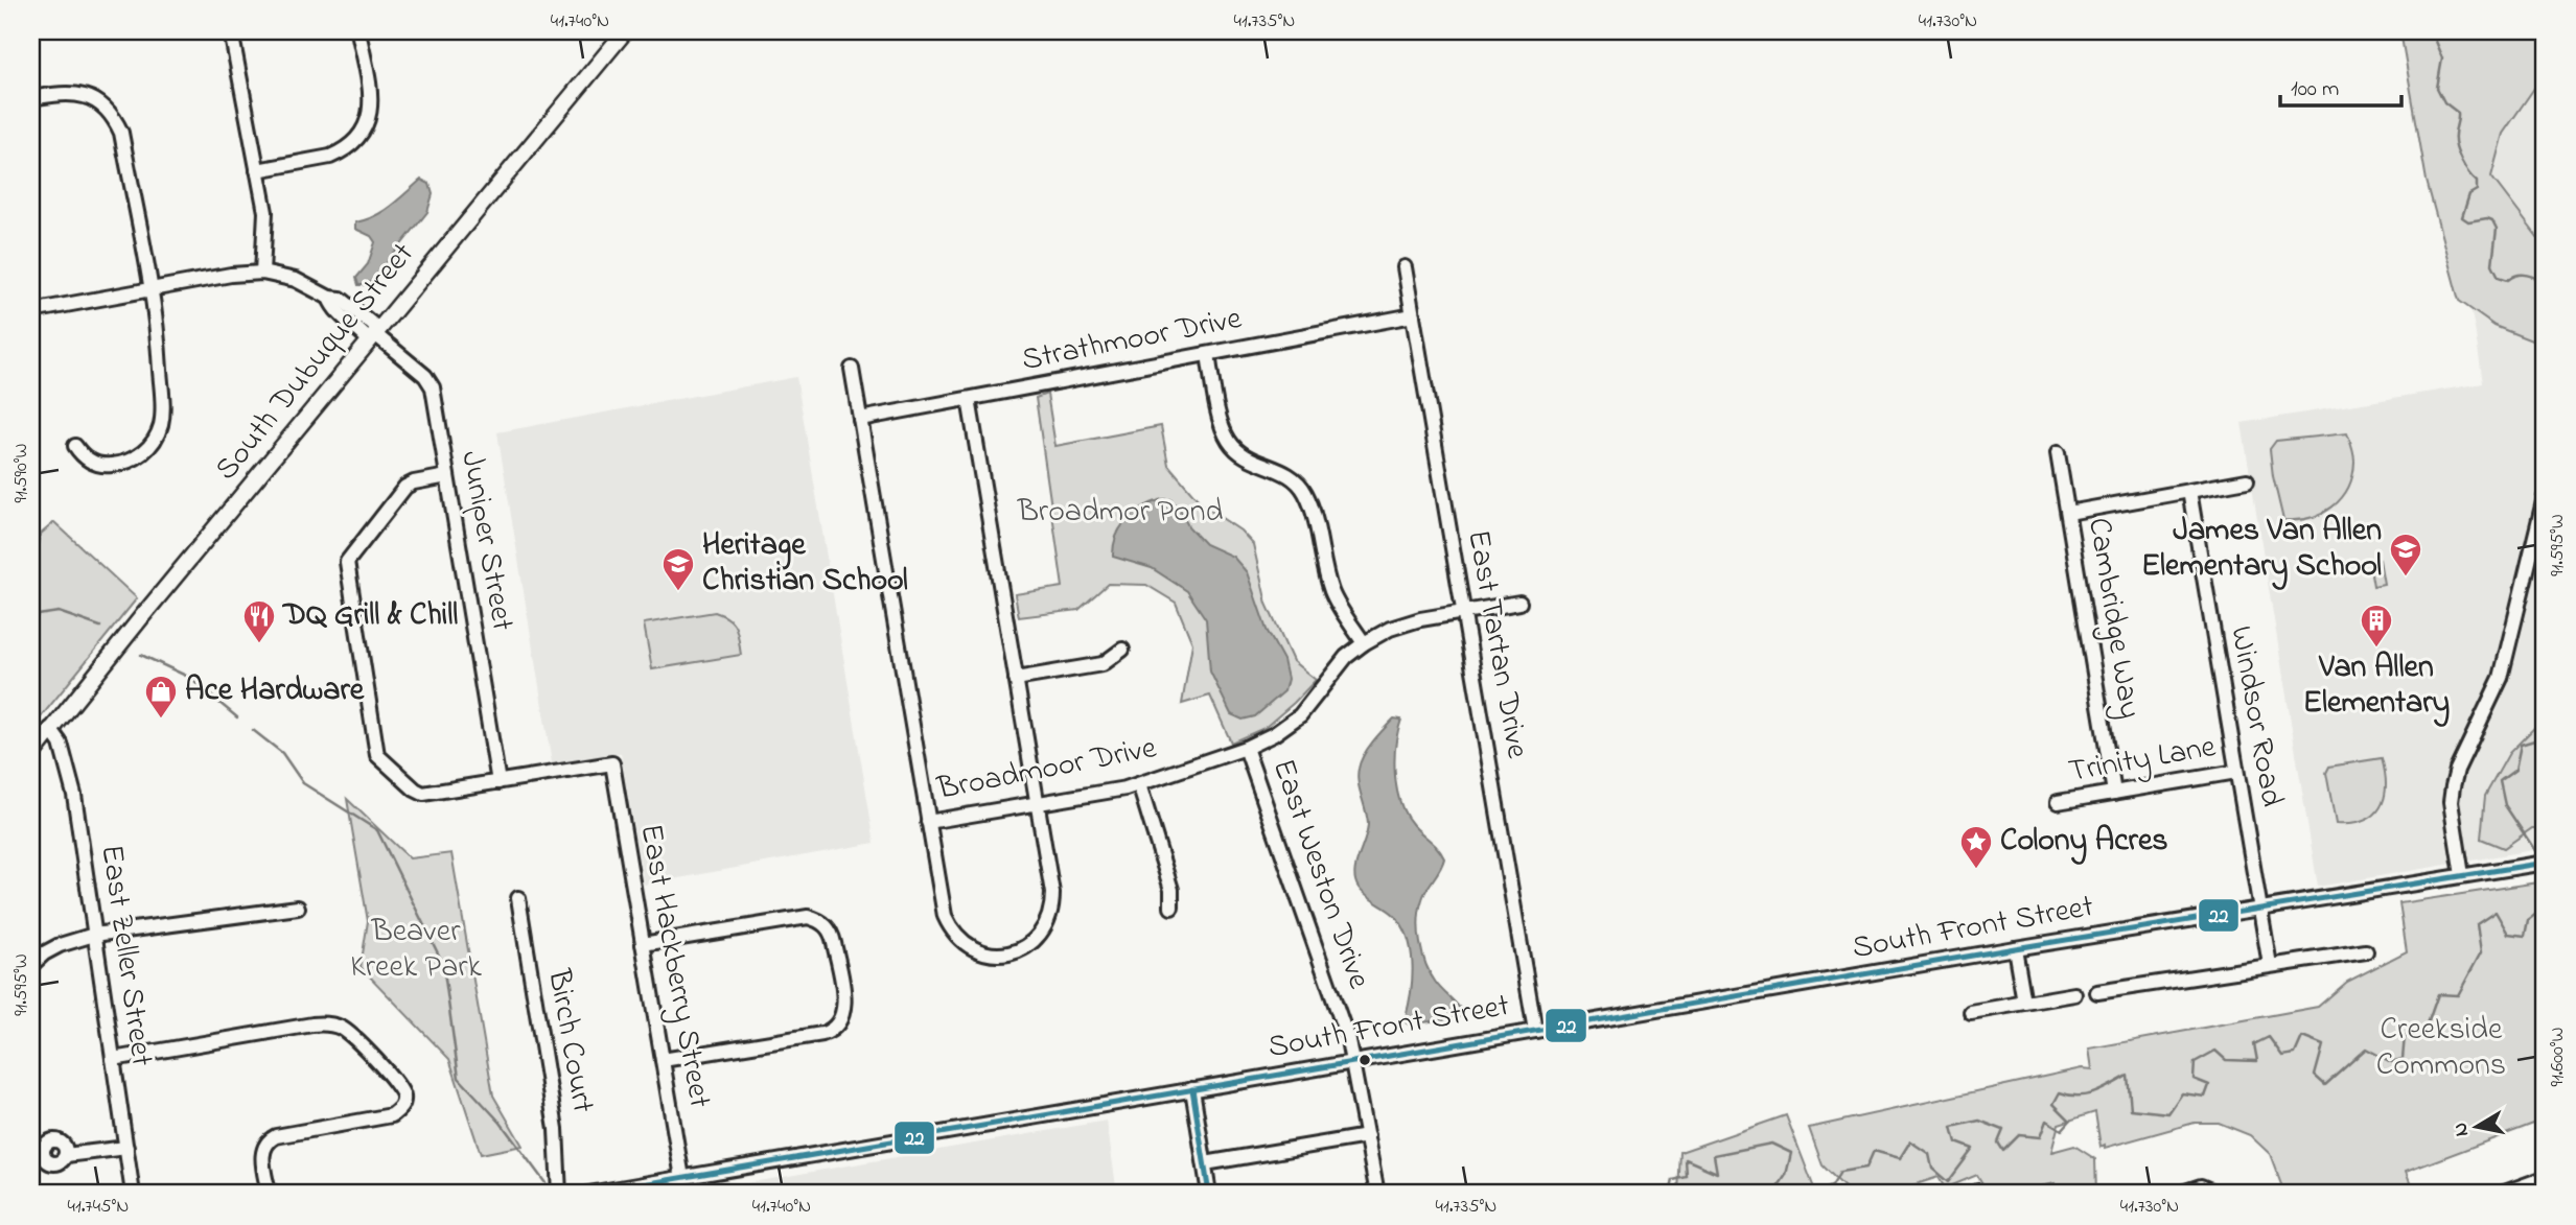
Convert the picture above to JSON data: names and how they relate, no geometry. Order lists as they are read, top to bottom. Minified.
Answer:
{"streets":{"main road":["South Dubuque Street"],"street":["Strathmoor Drive","Juniper Street","Cambridge Way","East Tartan Drive","Windsor Road","Trinity Lane","Broadmoor Drive","East Weston Drive","South Front Street","East Zeller Street","East Hackberry Street","Birch Court"]},"crossings":[["Strathmoor Drive","East Tartan Drive"],["South Dubuque Street","Juniper Street"],["South Dubuque Street","East Zeller Street"],["Juniper Street","East Hackberry Street"],["Cambridge Way","Trinity Lane"],["East Tartan Drive","Broadmoor Drive"],["East Tartan Drive","South Front Street"],["Windsor Road","Trinity Lane"],["Windsor Road","South Front Street"],["Broadmoor Drive","East Weston Drive"],["East Weston Drive","South Front Street"],["South Front Street","East Hackberry Street"]],"parks":["Broadmor Pond","Beaver Kreek Park","Creekside Commons"],"places":{"school or university":["James Van Allen Elementary School","Heritage Christian School"],"restaurant":["DQ Grill & Chill"],"building":["Van Allen Elementary"],"shop":["Ace Hardware"],"place":["Colony Acres"]},"lines":["transit line 22"],"scale_bar":"100 m","north":"left","coordinates":["41.740°N","41.735°N","41.730°N","91.590°W","91.595°W","91.600°W","41.745°N"]}
